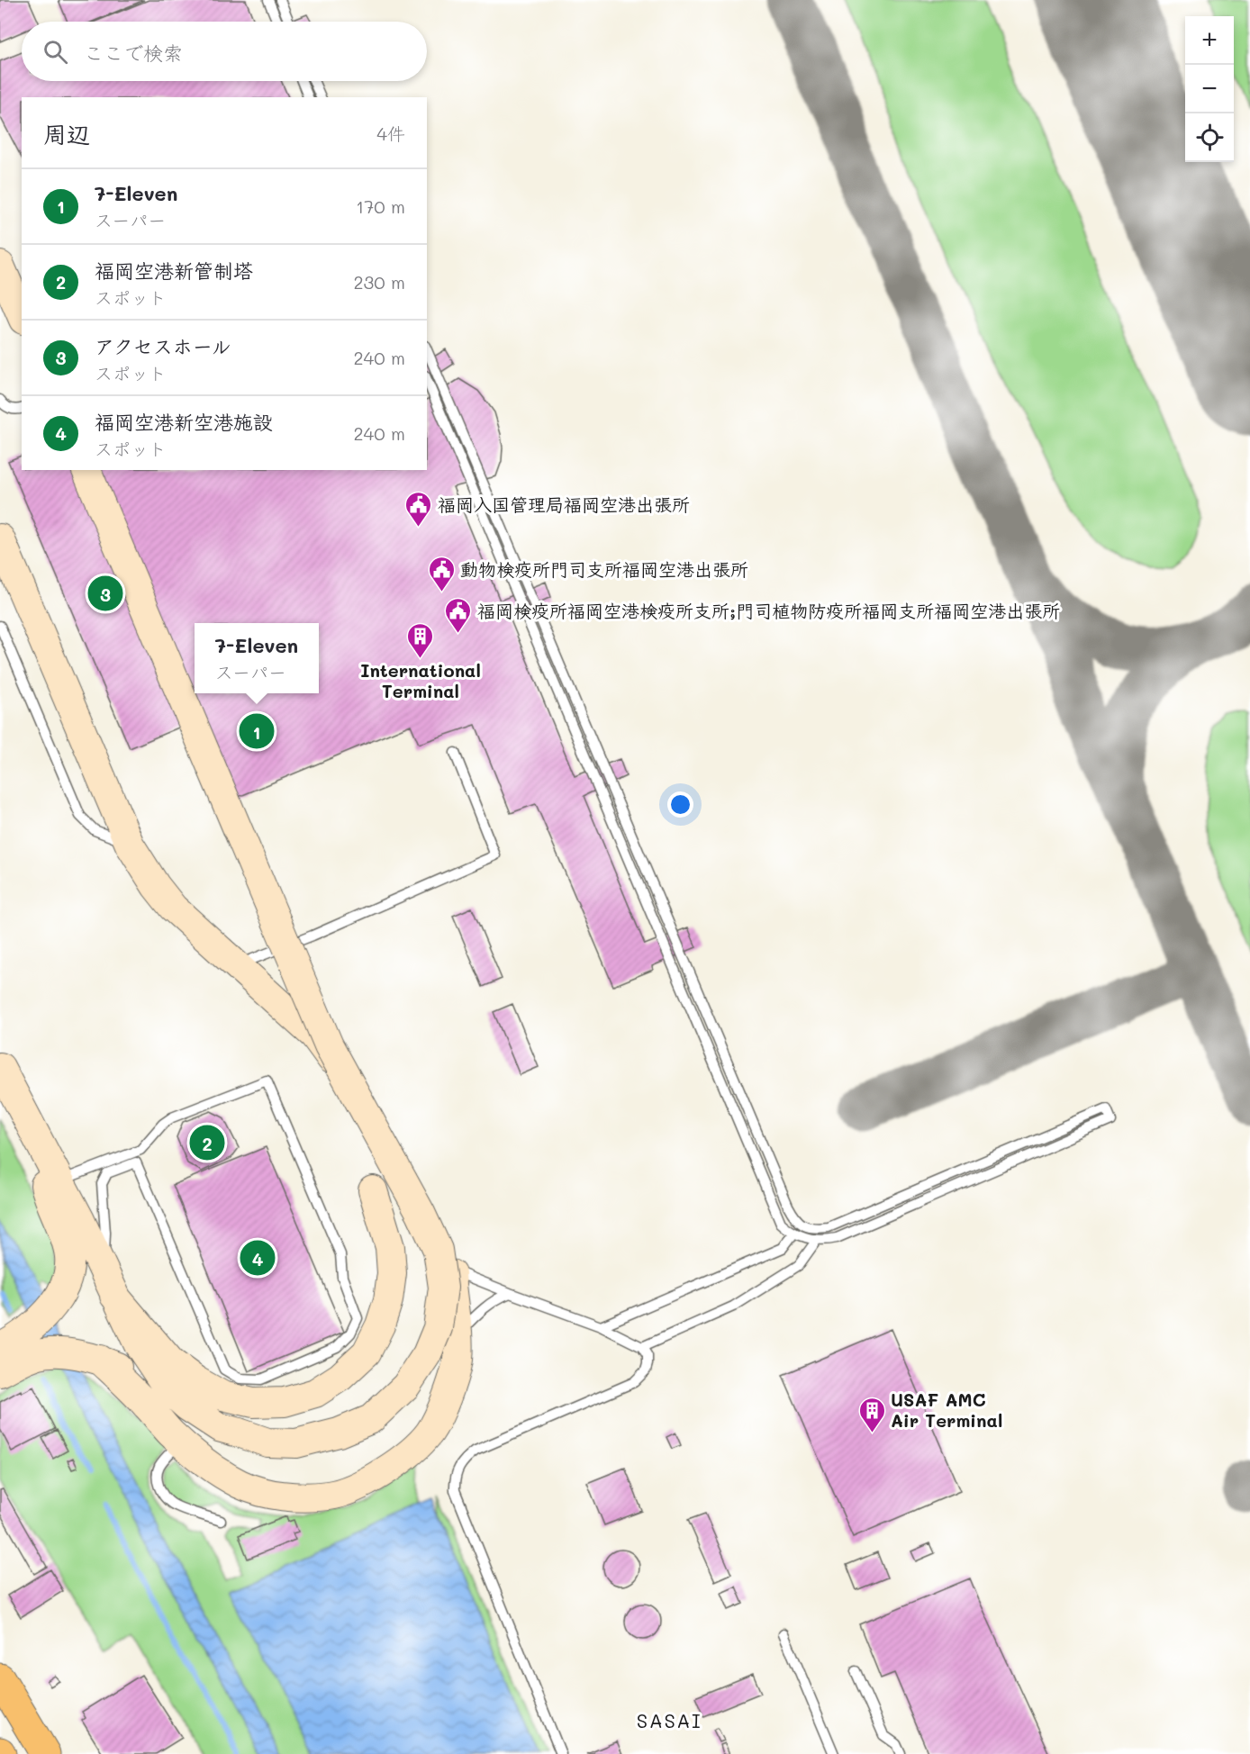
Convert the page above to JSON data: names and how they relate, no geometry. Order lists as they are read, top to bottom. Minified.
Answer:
{"districts":["SASAI"],"places":{"public building":["福岡入国管理局福岡空港出張所","動物検疫所門司支所福岡空港出張所","福岡検疫所福岡空港検疫所支所;門司植物防疫所福岡支所福岡空港出張所"],"building":["International Terminal","USAF AMC Air Terminal"]},"page":{"map_buttons":["+","−"],"search":"ここで検索","heading":["周辺","4件"],"list":[{"mark":"1","name":"7-Eleven","note":"スーパー","value":"170 m"},{"mark":"2","name":"福岡空港新管制塔","note":"スポット","value":"230 m"},{"mark":"3","name":"アクセスホール","note":"スポット","value":"240 m"},{"mark":"4","name":"福岡空港新空港施設","note":"スポット","value":"240 m"}],"pins":["3","1","2","4"],"popup":["7-Eleven","スーパー"]}}
